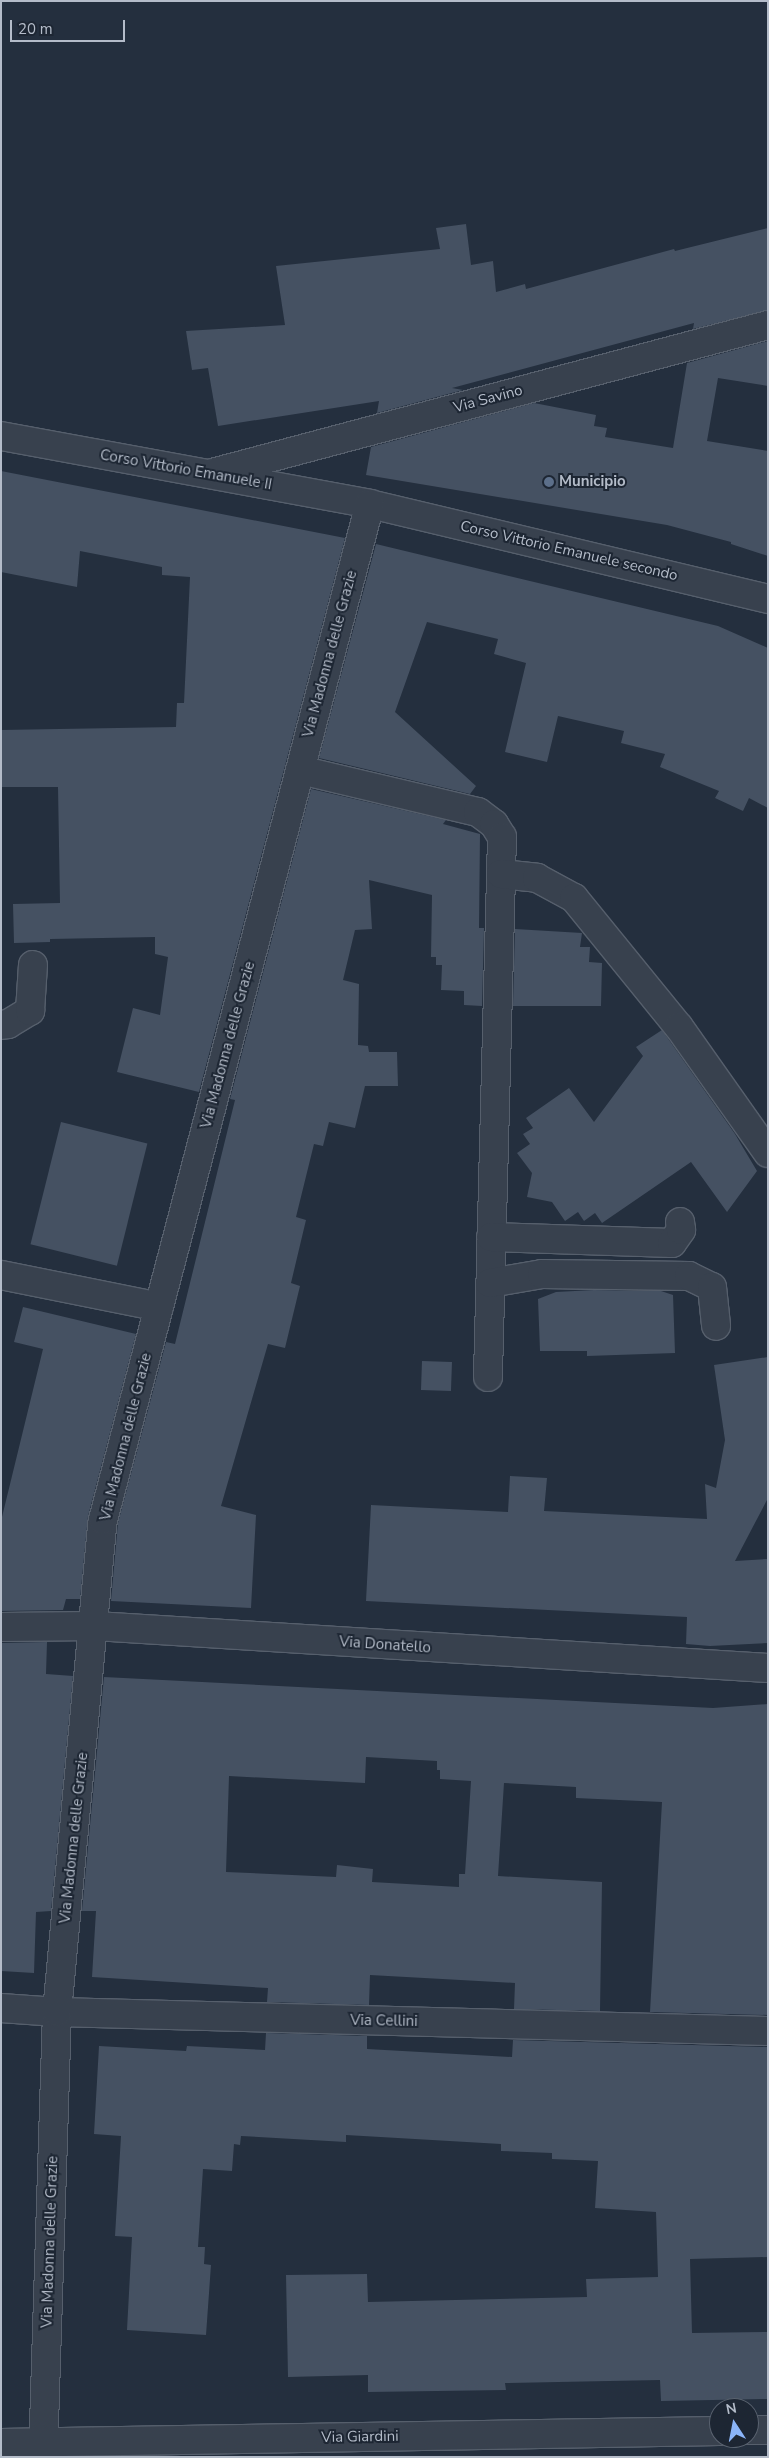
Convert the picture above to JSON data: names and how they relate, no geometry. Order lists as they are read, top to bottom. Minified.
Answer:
{"streets":{"street":["Via Savino","Corso Vittorio Emanuele II","Corso Vittorio Emanuele secondo","Via Madonna delle Grazie","Via Donatello","Via Cellini","Via Giardini"]},"crossings":[["Via Savino","Corso Vittorio Emanuele II"],["Corso Vittorio Emanuele II","Corso Vittorio Emanuele secondo"],["Corso Vittorio Emanuele II","Via Madonna delle Grazie"],["Corso Vittorio Emanuele secondo","Via Madonna delle Grazie"],["Via Madonna delle Grazie","Via Donatello"],["Via Madonna delle Grazie","Via Cellini"],["Via Madonna delle Grazie","Via Giardini"]],"places":["Municipio"],"scale_bar":"20 m","north":"top"}
